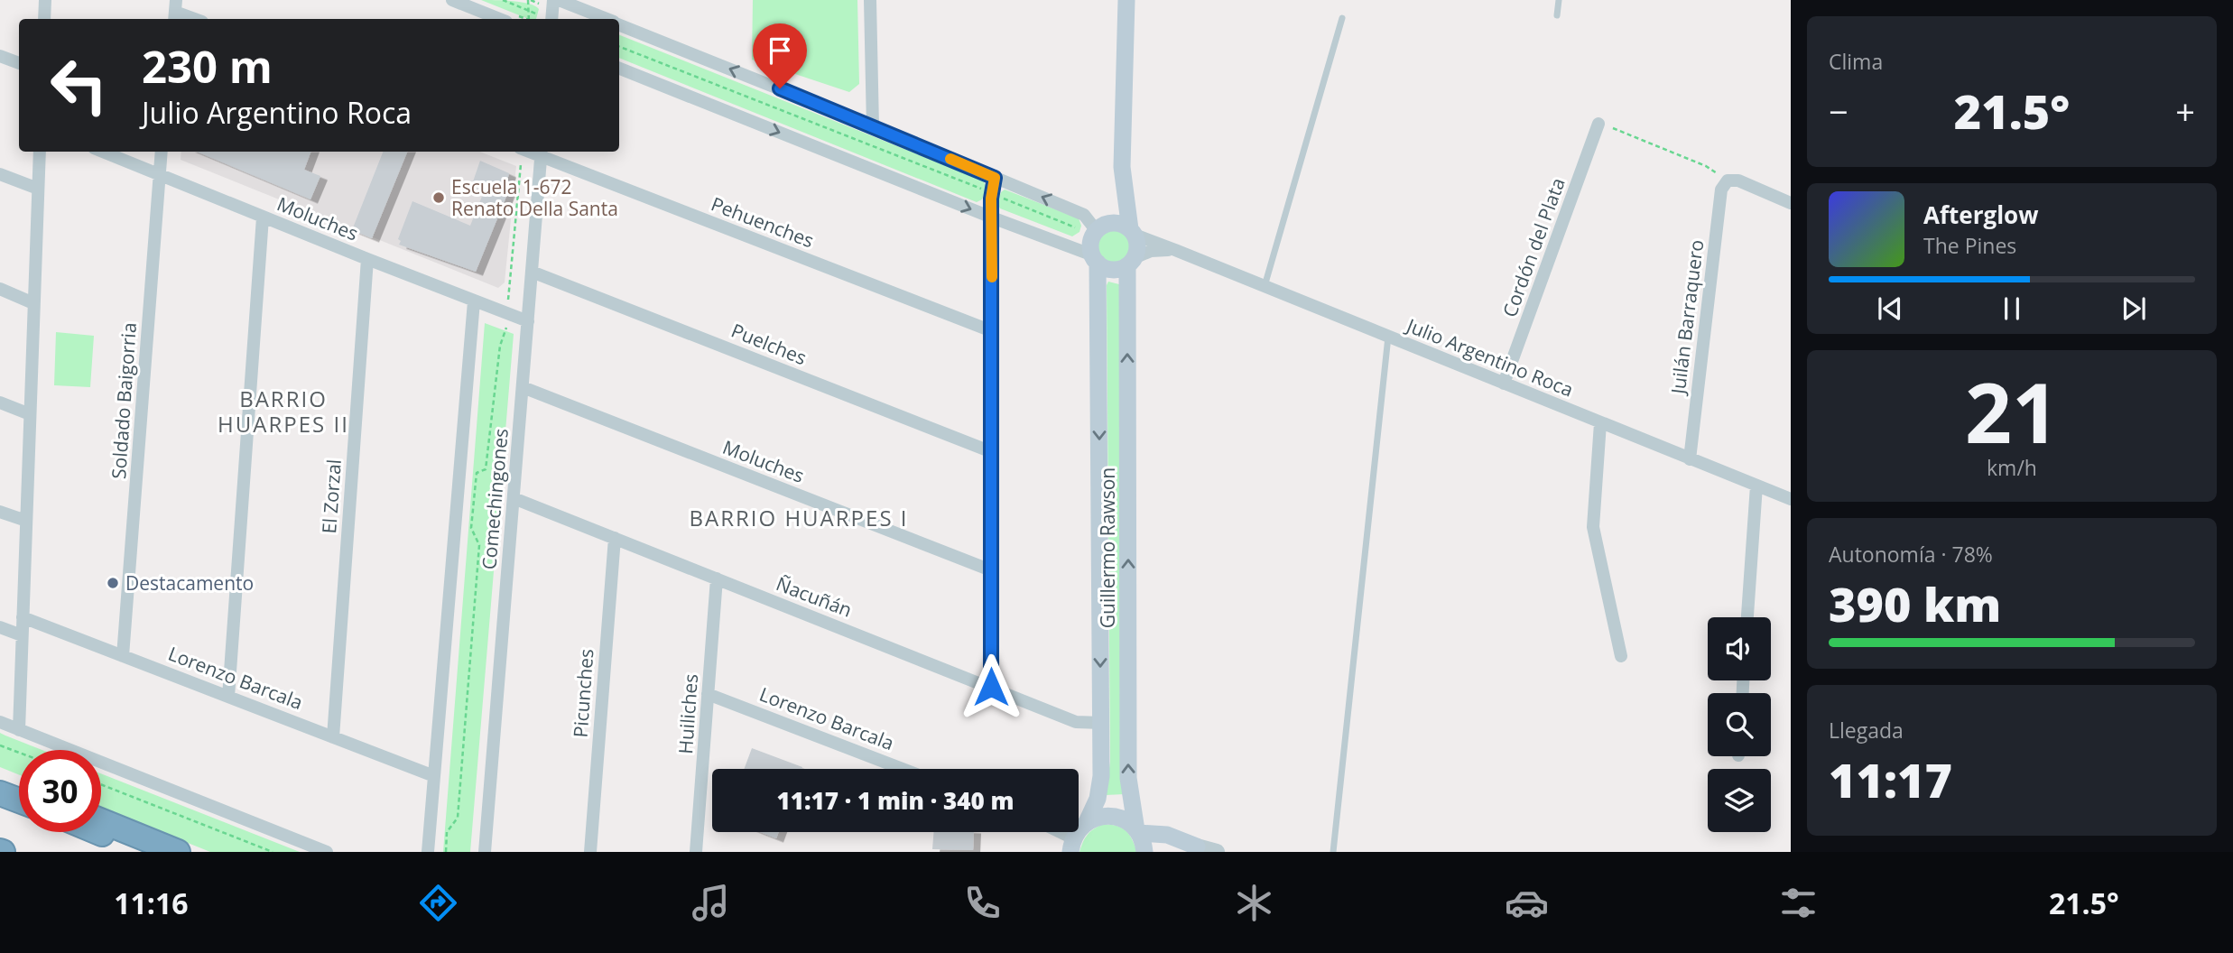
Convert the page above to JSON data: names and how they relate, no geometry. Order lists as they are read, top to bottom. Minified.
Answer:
{"streets":{"main road":["Guillermo Rawson"],"street":["Moluches","Pehuenches","Cordón del Plata","Juilán Barraquero","Puelches","Julio Argentino Roca","Soldado Baigorria","El Zorzal","Comechingones","Ñacuñán","Lorenzo Barcala","Picunches","Huiliches"]},"crossings":[["Moluches","Soldado Baigorria"],["Moluches","El Zorzal"],["Moluches","Comechingones"],["Pehuenches","Comechingones"],["Cordón del Plata","Julio Argentino Roca"],["Juilán Barraquero","Julio Argentino Roca"],["Puelches","Comechingones"],["Julio Argentino Roca","Guillermo Rawson"],["Soldado Baigorria","Lorenzo Barcala"],["El Zorzal","Lorenzo Barcala"],["Comechingones","Ñacuñán"],["Comechingones","Lorenzo Barcala"],["Guillermo Rawson","Ñacuñán"],["Ñacuñán","Picunches"],["Ñacuñán","Huiliches"],["Lorenzo Barcala","Huiliches"]],"districts":["BARRIO HUARPES II","BARRIO HUARPES I"],"places":["Escuela 1-672 Renato Della Santa","Destacamento"],"page":{"tile":["Clima",["21","km/h"],["Autonomía · 78%","390 km"],["Llegada","11:17"]],"turn":["230 m","Julio Argentino Roca"],"heat":["−","21.5°","+"],"song":["Afterglow","The Pines"],"limit":"30","trip":"11:17 · 1 min · 340 m","tabs":["11:16","21.5°"]}}
